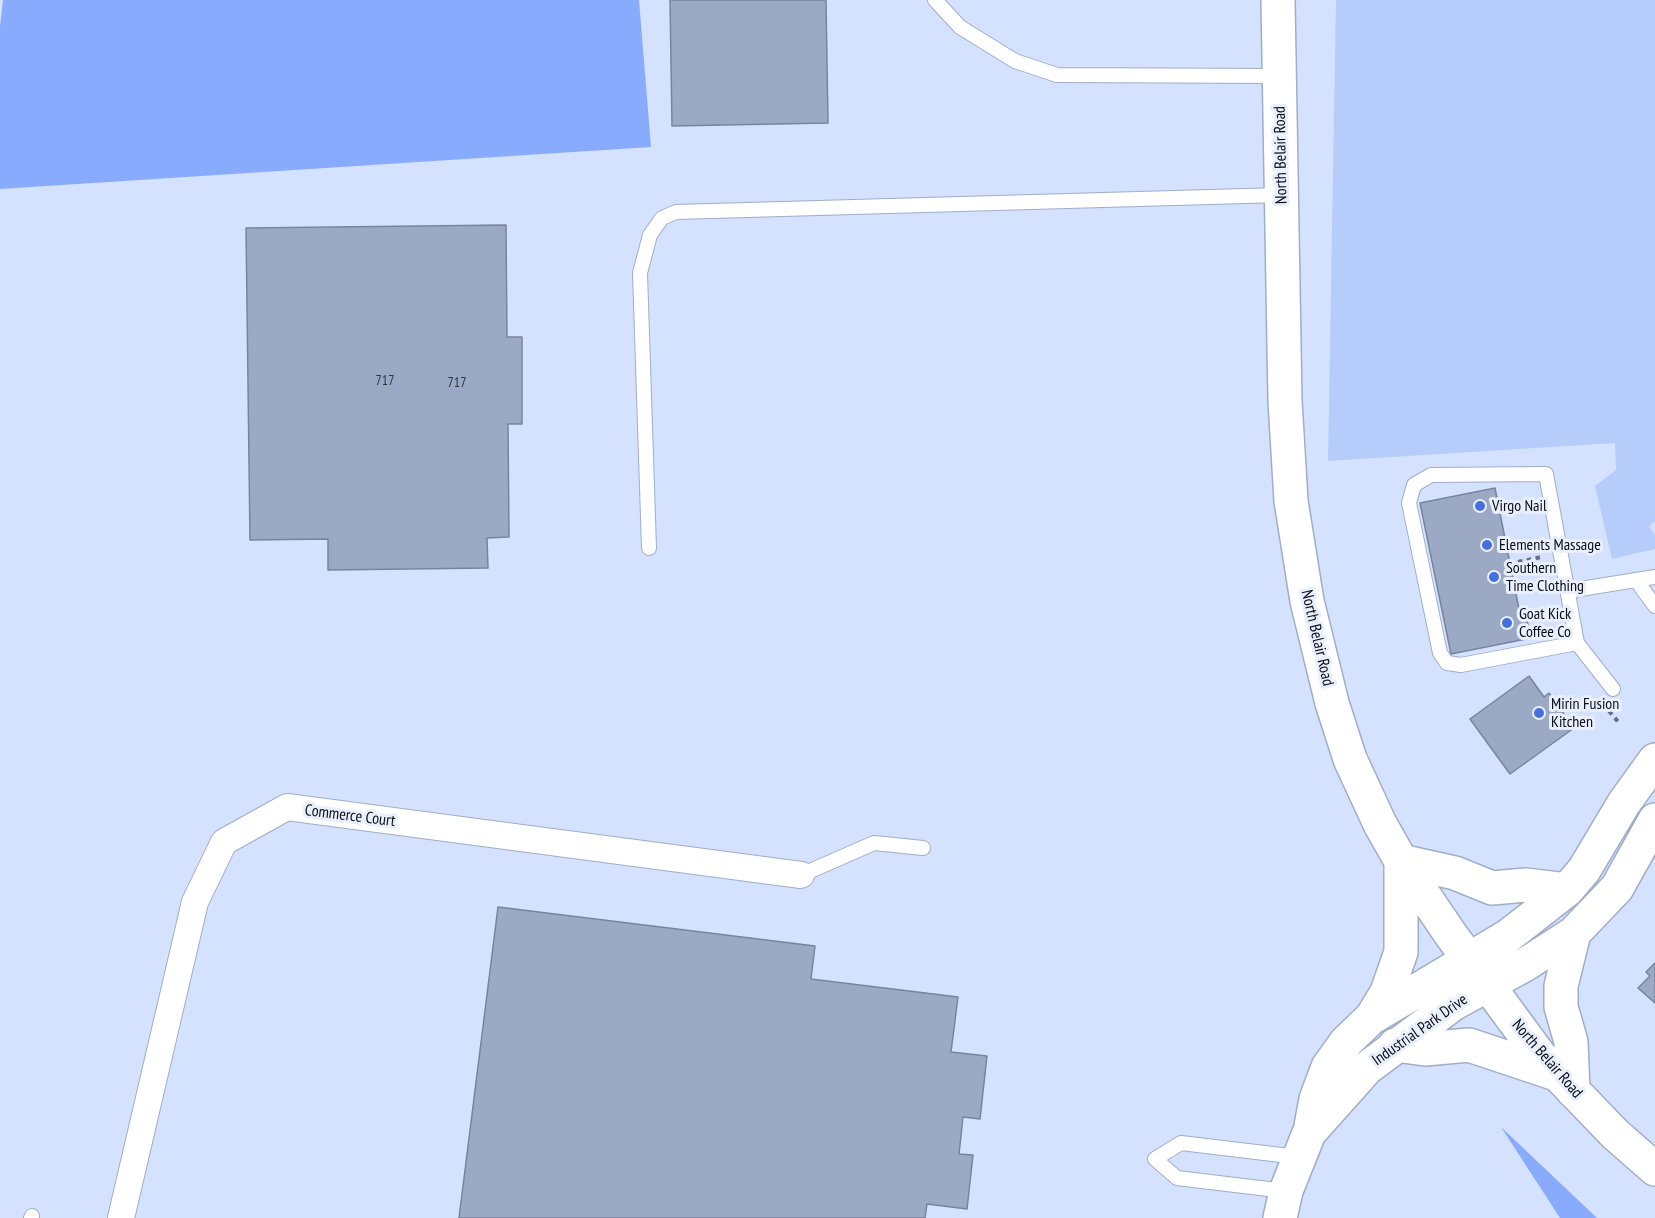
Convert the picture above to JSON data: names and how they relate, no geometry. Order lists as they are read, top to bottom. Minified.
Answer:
{"streets":{"street":["North Belair Road","Commerce Court","Industrial Park Drive"]},"crossings":[["North Belair Road","Industrial Park Drive"]],"places":["Virgo Nail","Elements Massage","Southern Time Clothing","Goat Kick Coffee Co","Mirin Fusion Kitchen"],"house_numbers":["717","717"]}
